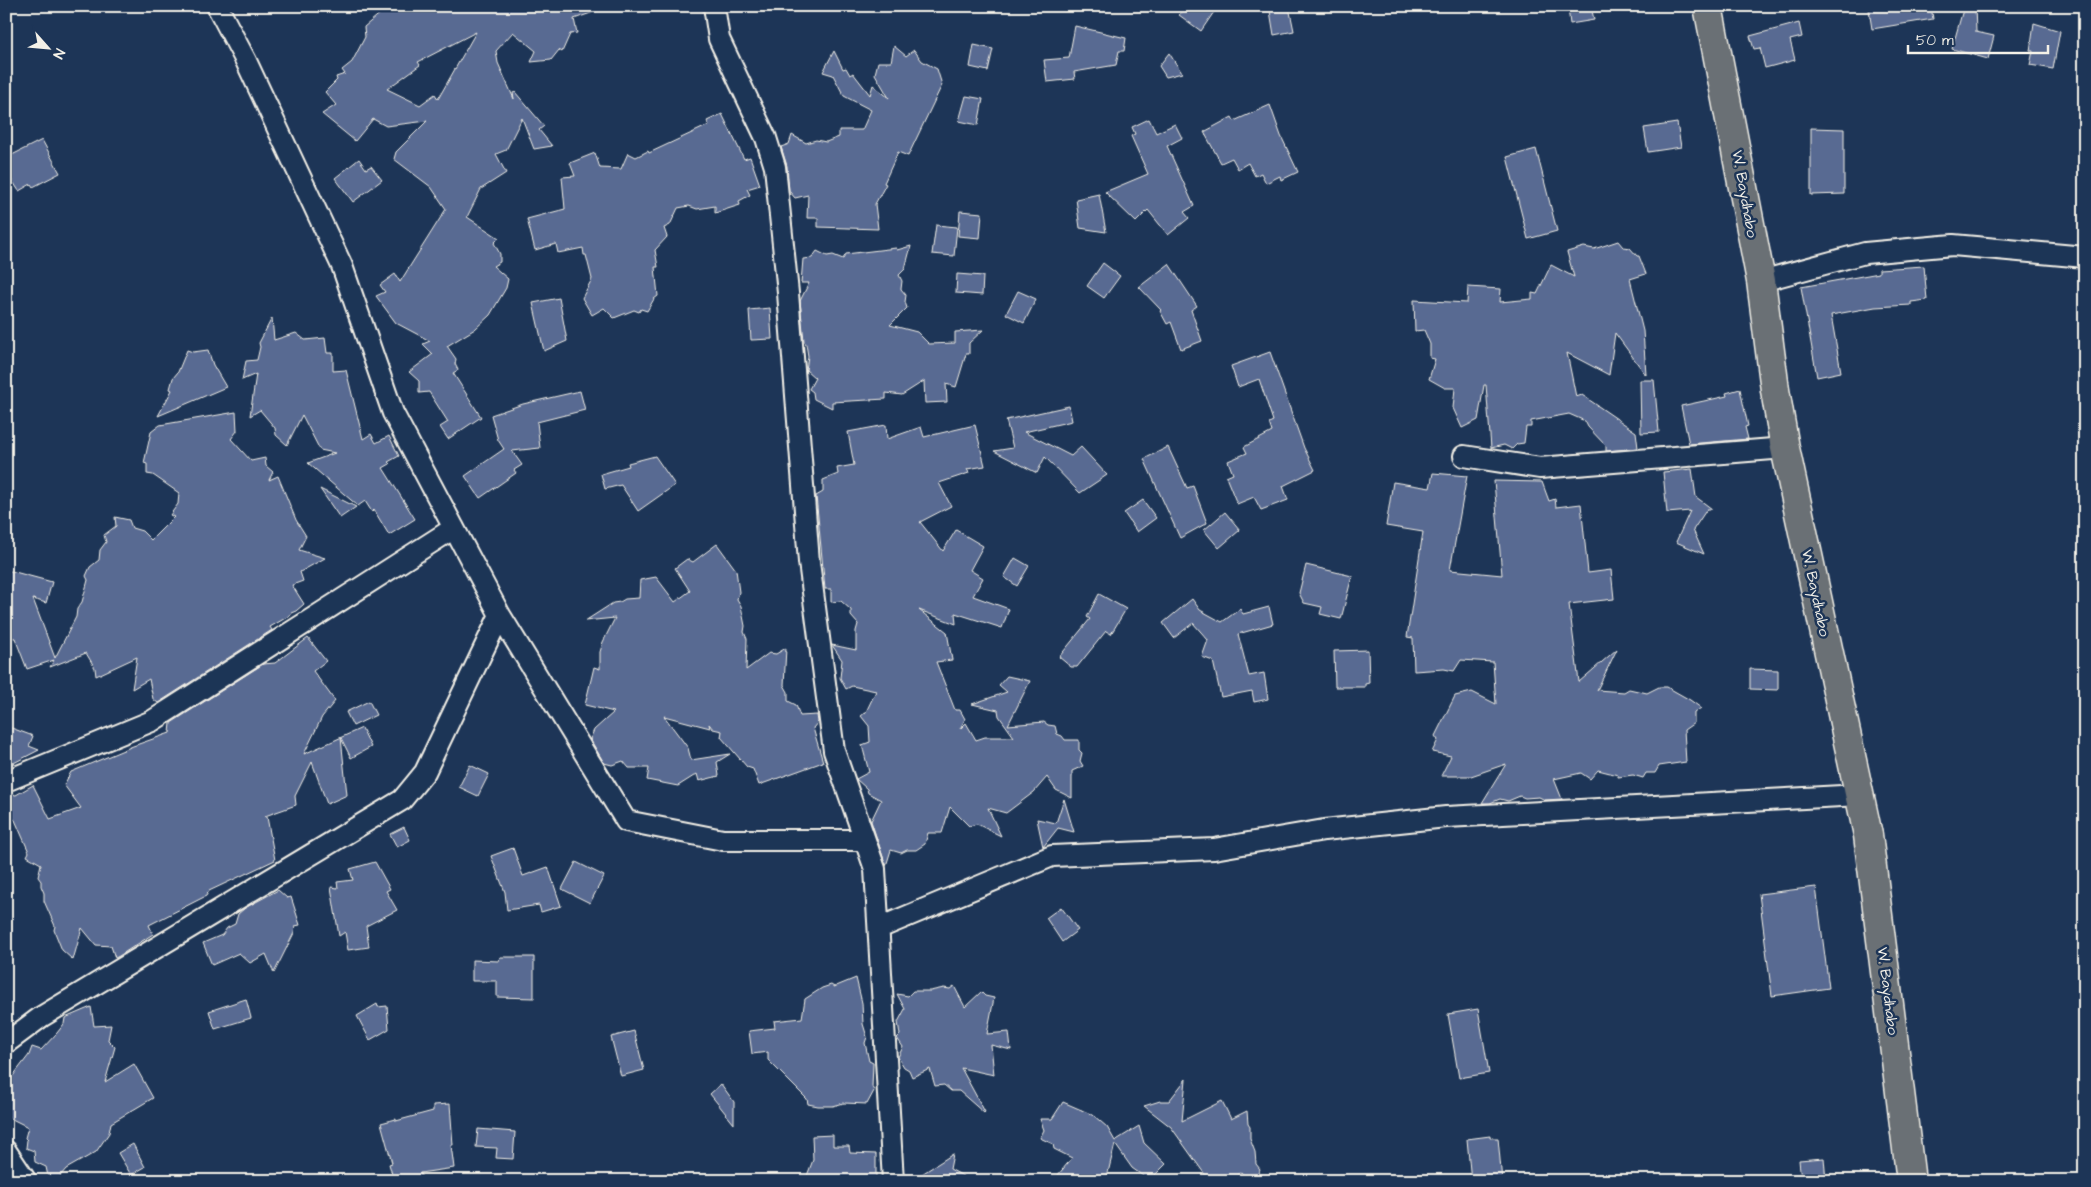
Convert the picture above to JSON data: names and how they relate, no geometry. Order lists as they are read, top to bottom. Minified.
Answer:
{"streets":{"main road":["W. Baydhabo"]},"scale_bar":"50 m","north":"bottom right"}
